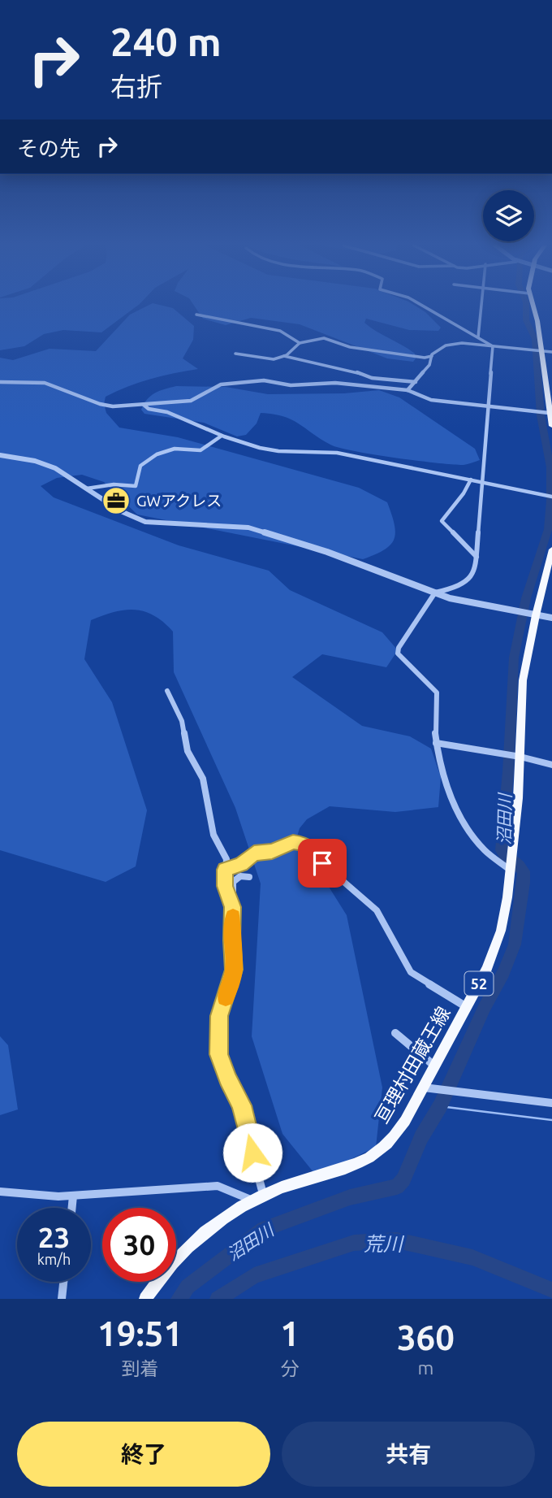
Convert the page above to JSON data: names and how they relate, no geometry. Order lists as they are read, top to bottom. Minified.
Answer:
{"streets":{"main road":["52","亘理村田蔵王線"]},"water":["沼田川","荒川"],"places":{"office":["GWアクレス"]},"page":{"turn":["240 m","右折"],"then":"その先","speed":"23 km/h","limit":"30","eta":["19:51","到着","1","分","360","m"],"buttons":["終了","共有"]}}
